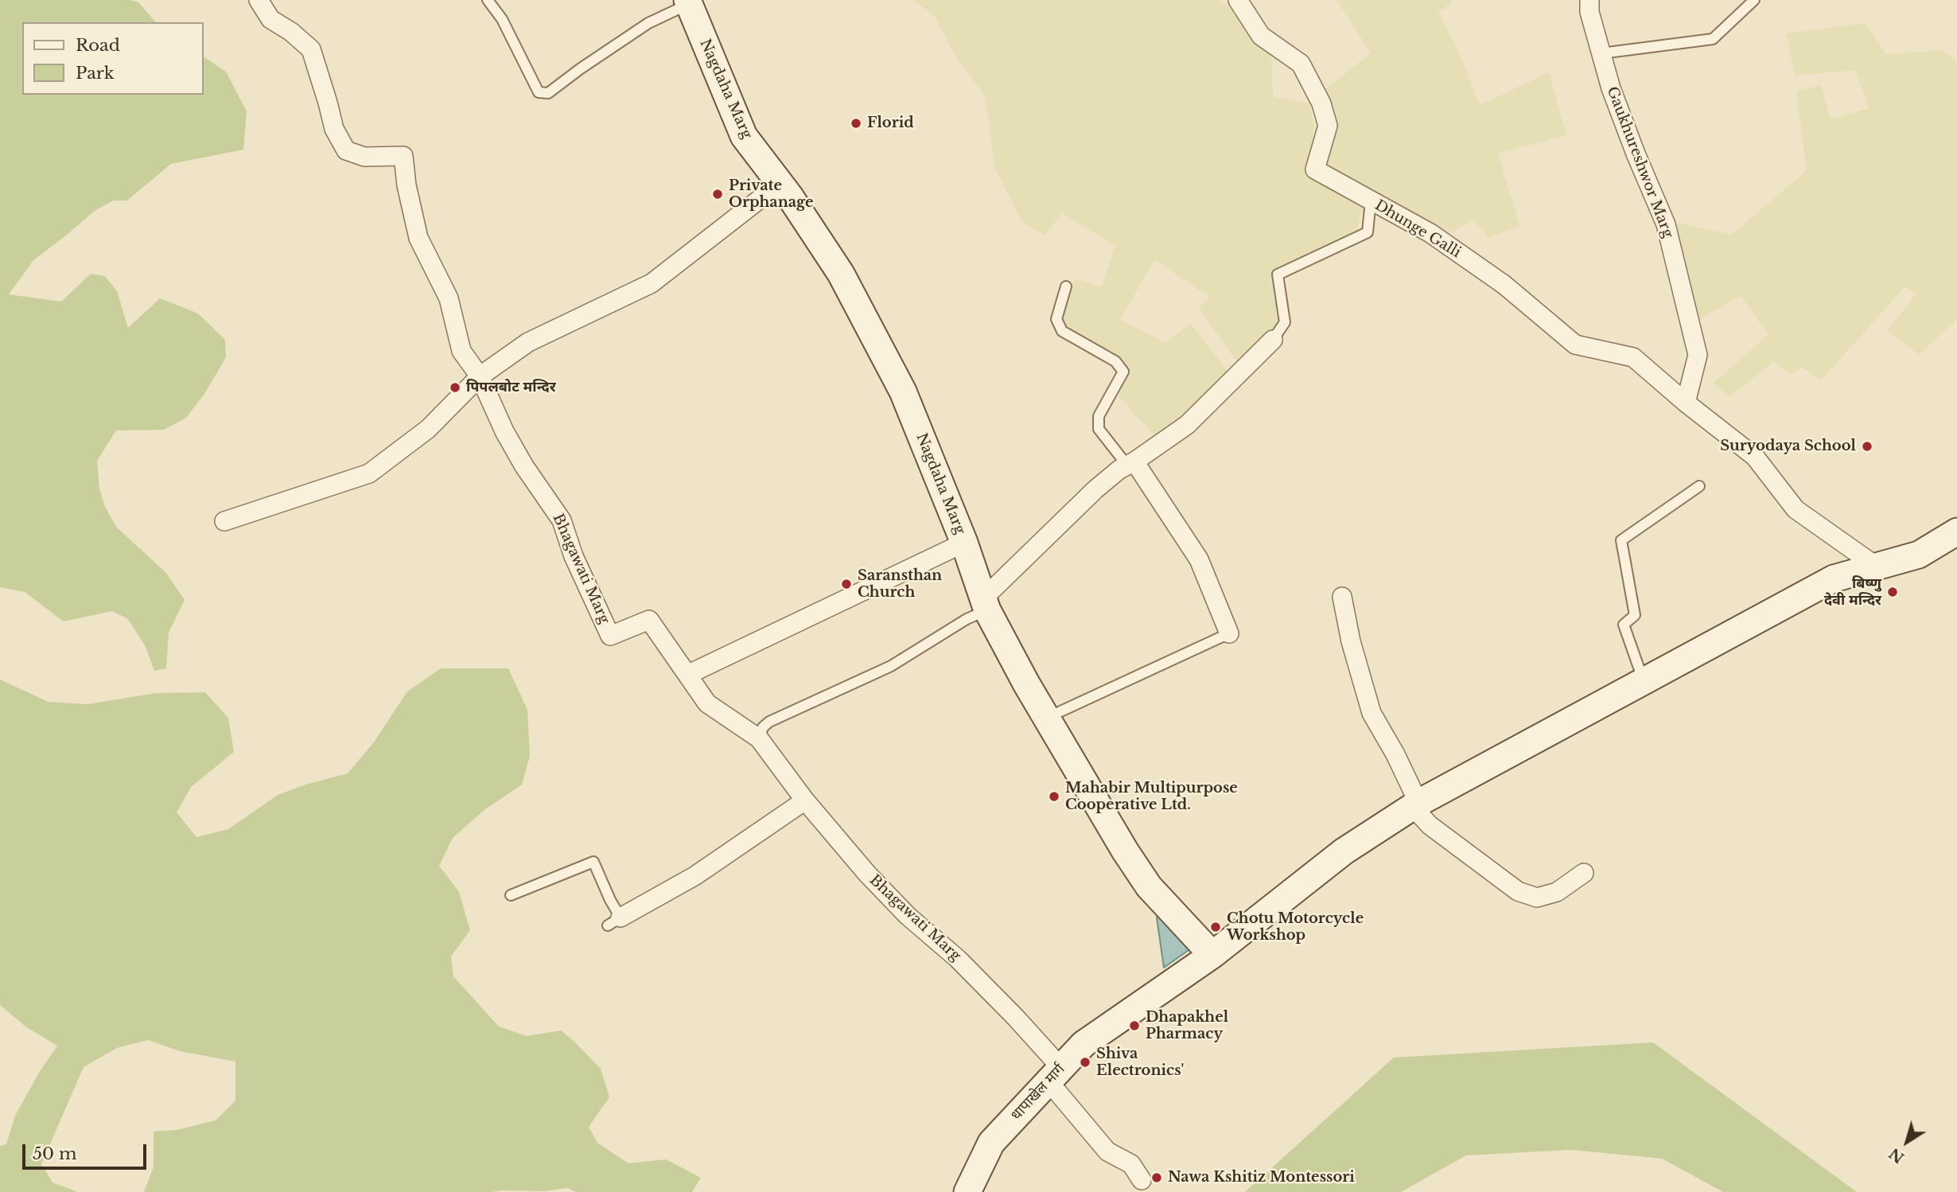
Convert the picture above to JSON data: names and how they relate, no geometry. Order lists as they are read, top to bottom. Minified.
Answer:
{"streets":{"main road":["Nagdaha Marg","धापाखेल मार्ग"],"street":["Gaukhureshwor Marg","Dhunge Galli","Bhagawati Marg"]},"crossings":[["Nagdaha Marg","धापाखेल मार्ग"],["Gaukhureshwor Marg","Dhunge Galli"],["Bhagawati Marg","धापाखेल मार्ग"]],"places":["Florid","Private Orphanage","पिपलबोट मन्दिर","Suryodaya School","Saransthan Church","बिष्णु देवी मन्दिर","Mahabir Multipurpose Cooperative Ltd.","Chotu Motorcycle Workshop","Dhapakhel Pharmacy","Shiva Electronics'","Nawa Kshitiz Montessori"],"legend":["Road","Park"],"scale_bar":"50 m","north":"bottom left"}
